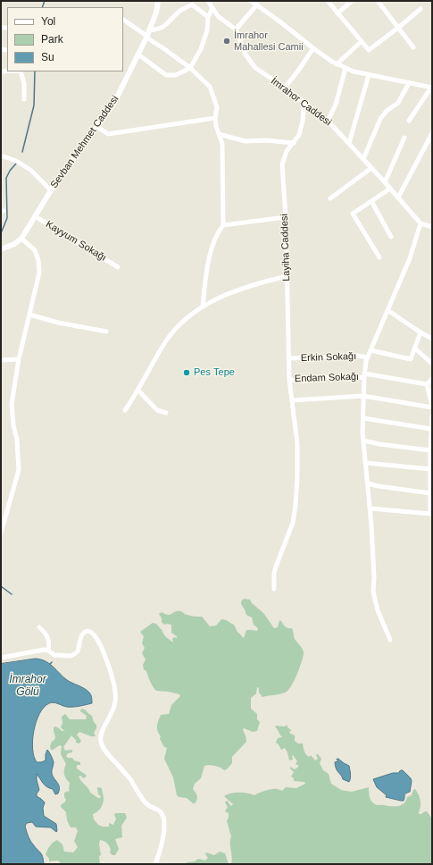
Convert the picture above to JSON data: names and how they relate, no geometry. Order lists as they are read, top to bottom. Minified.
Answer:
{"streets":{"main road":["Sevban Mehmet Caddesi"],"street":["İmrahor Caddesi","Kayyum Sokağı","Layiha Caddesi","Erkin Sokağı","Endam Sokağı"]},"crossings":[["İmrahor Caddesi","Layiha Caddesi"],["Sevban Mehmet Caddesi","Kayyum Sokağı"],["Layiha Caddesi","Erkin Sokağı"],["Layiha Caddesi","Endam Sokağı"]],"water":["İmrahor Gölü"],"places":["İmrahor Mahallesi Camii","Pes Tepe"],"legend":["Yol","Park","Su"]}
